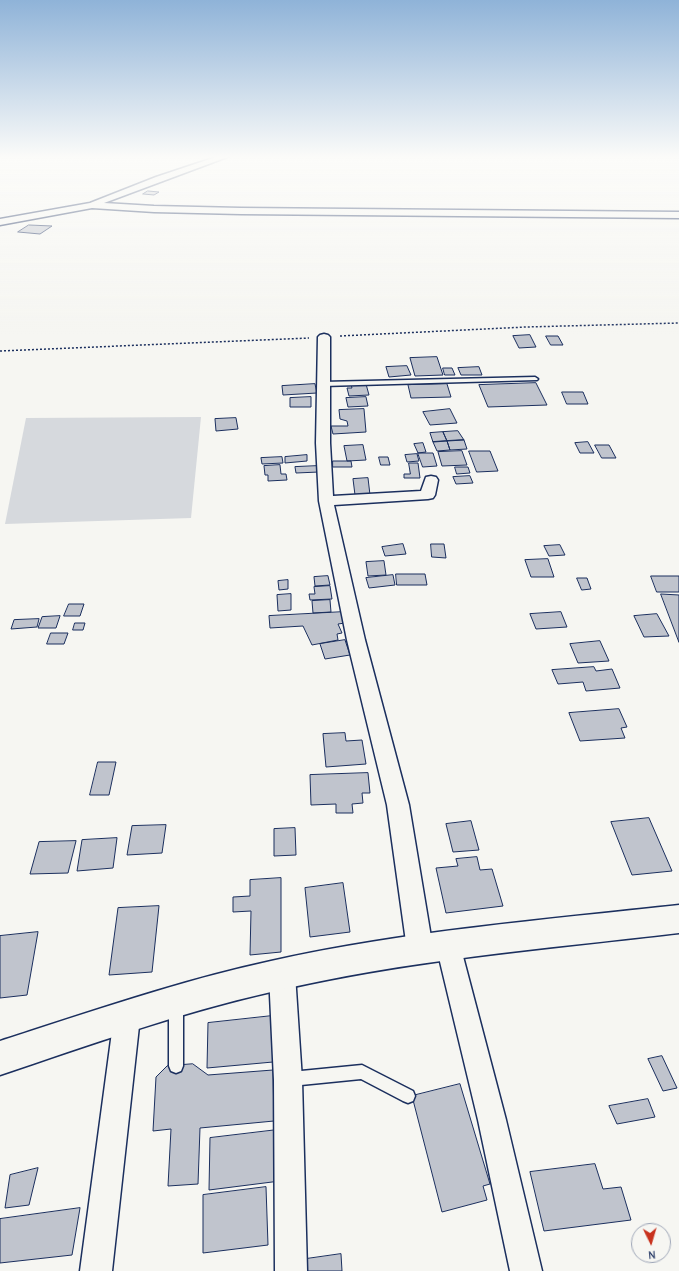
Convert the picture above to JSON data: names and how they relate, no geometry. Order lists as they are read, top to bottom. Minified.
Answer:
{"north":"bottom"}
